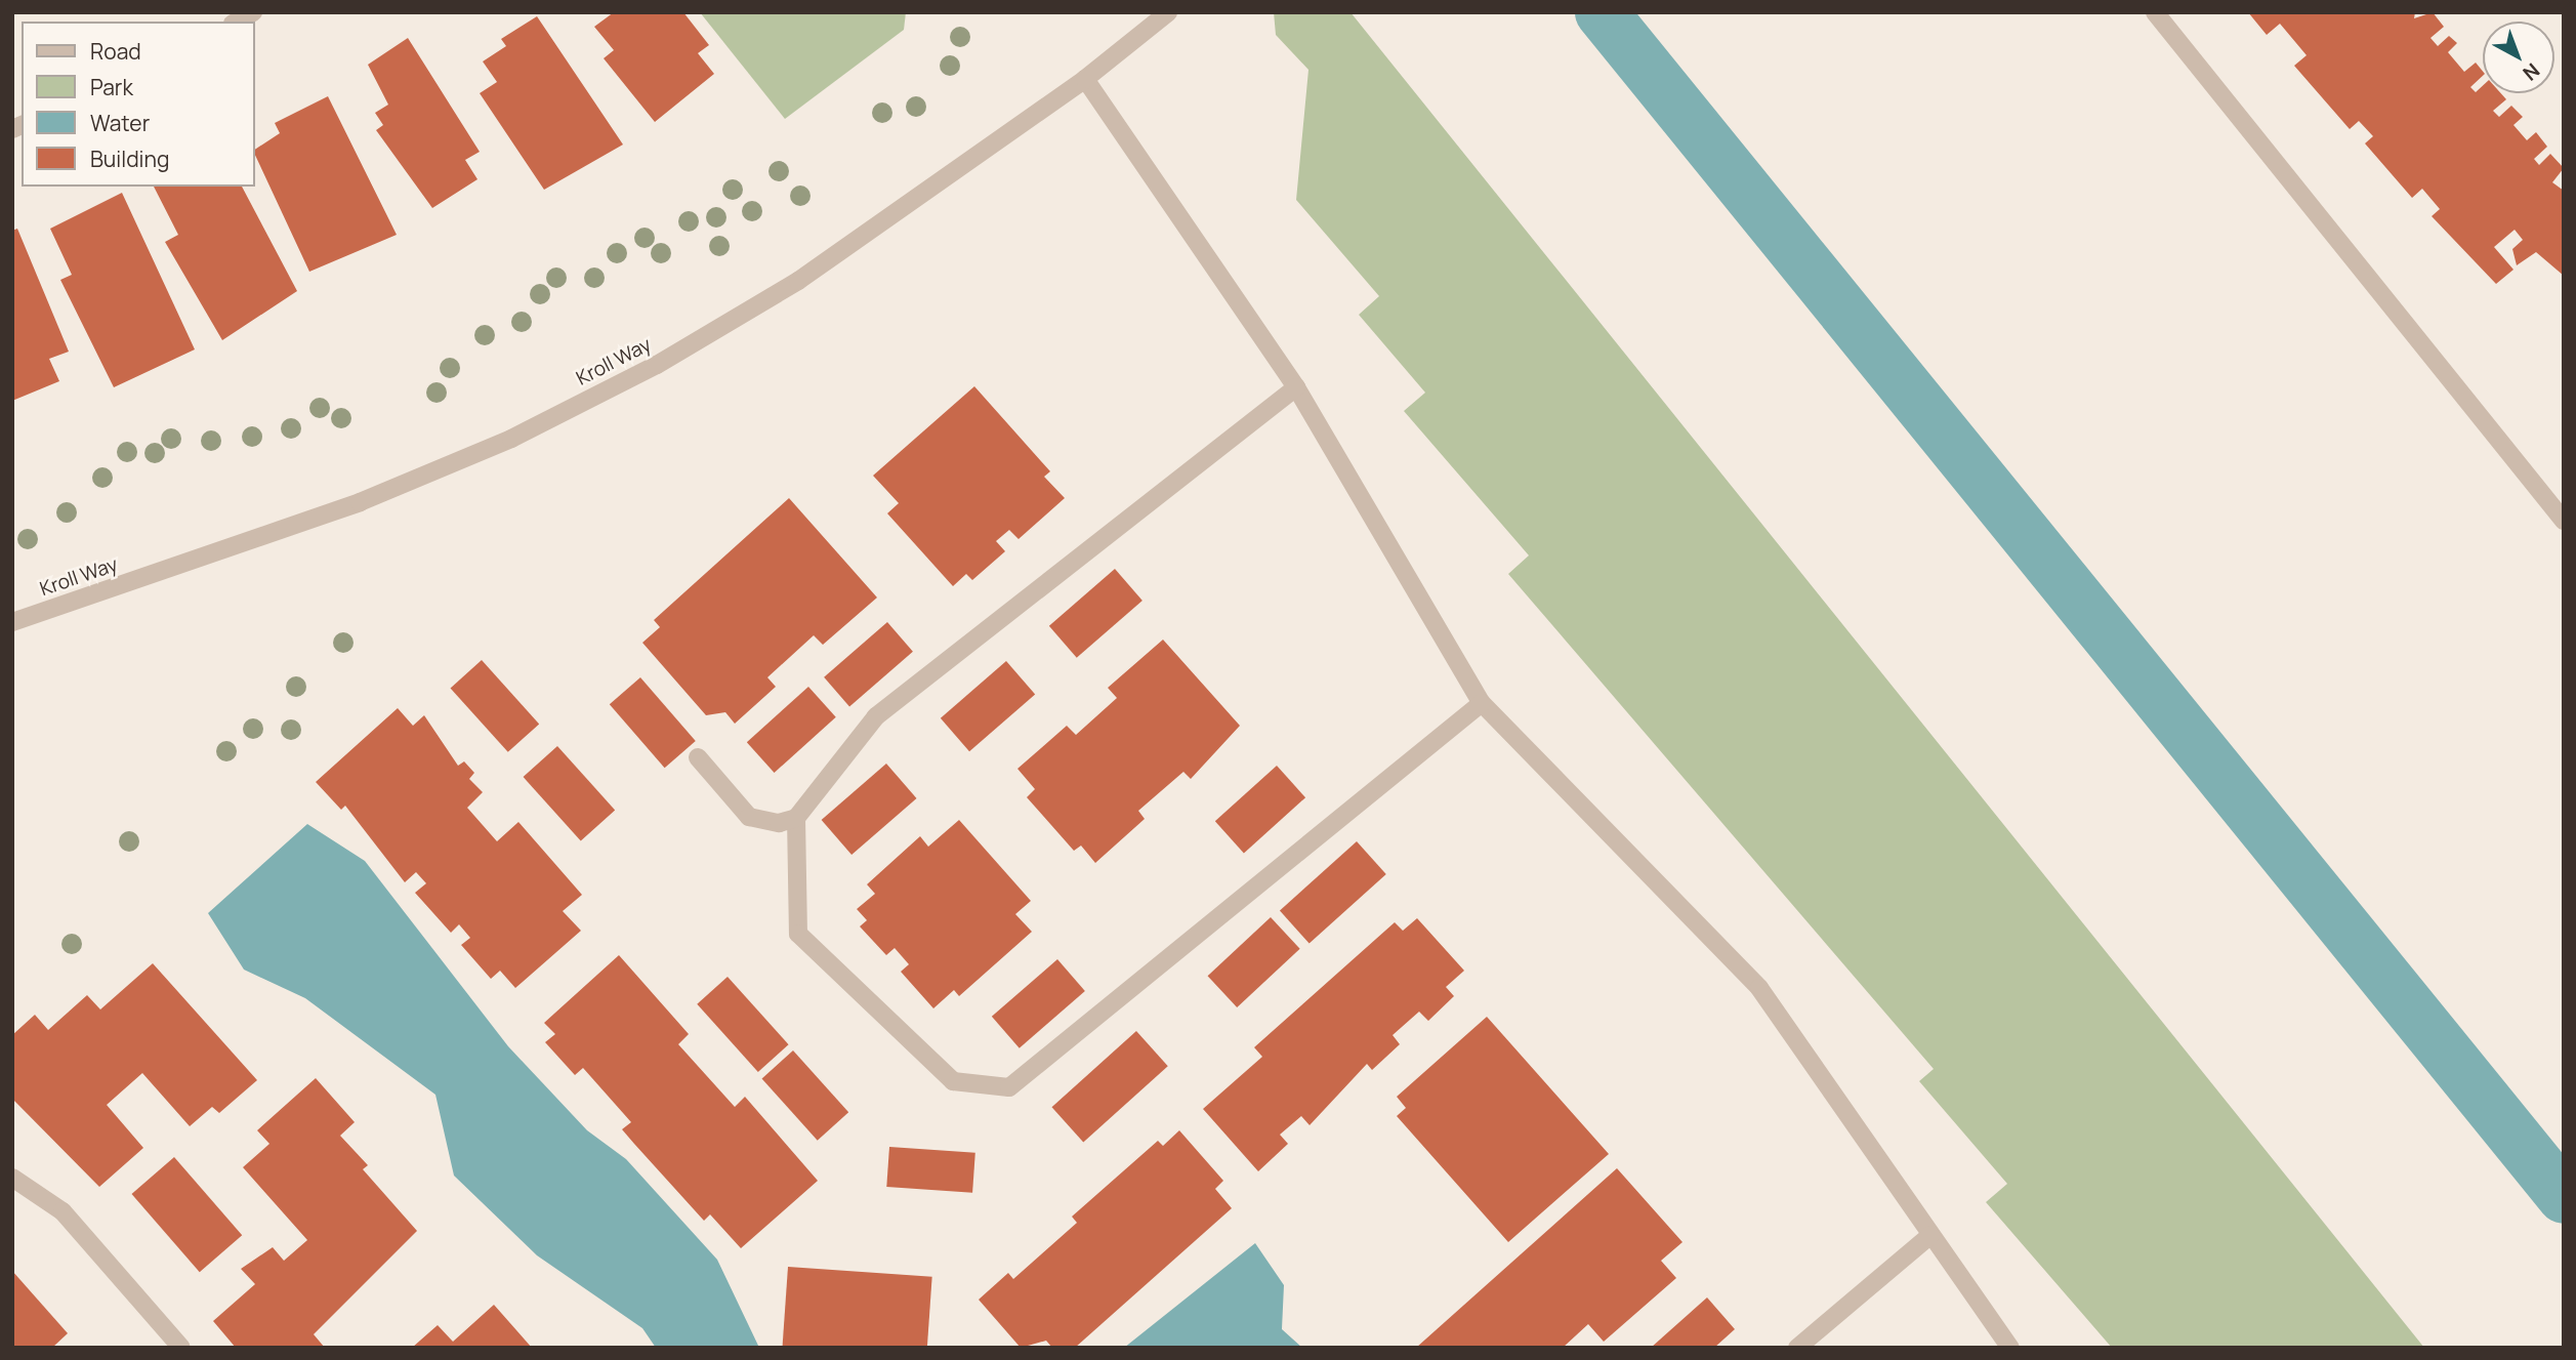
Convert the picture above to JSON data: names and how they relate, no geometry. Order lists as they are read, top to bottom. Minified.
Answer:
{"streets":{"street":["Kroll Way"]},"legend":["Road","Park","Water","Building"],"north":"bottom right"}
